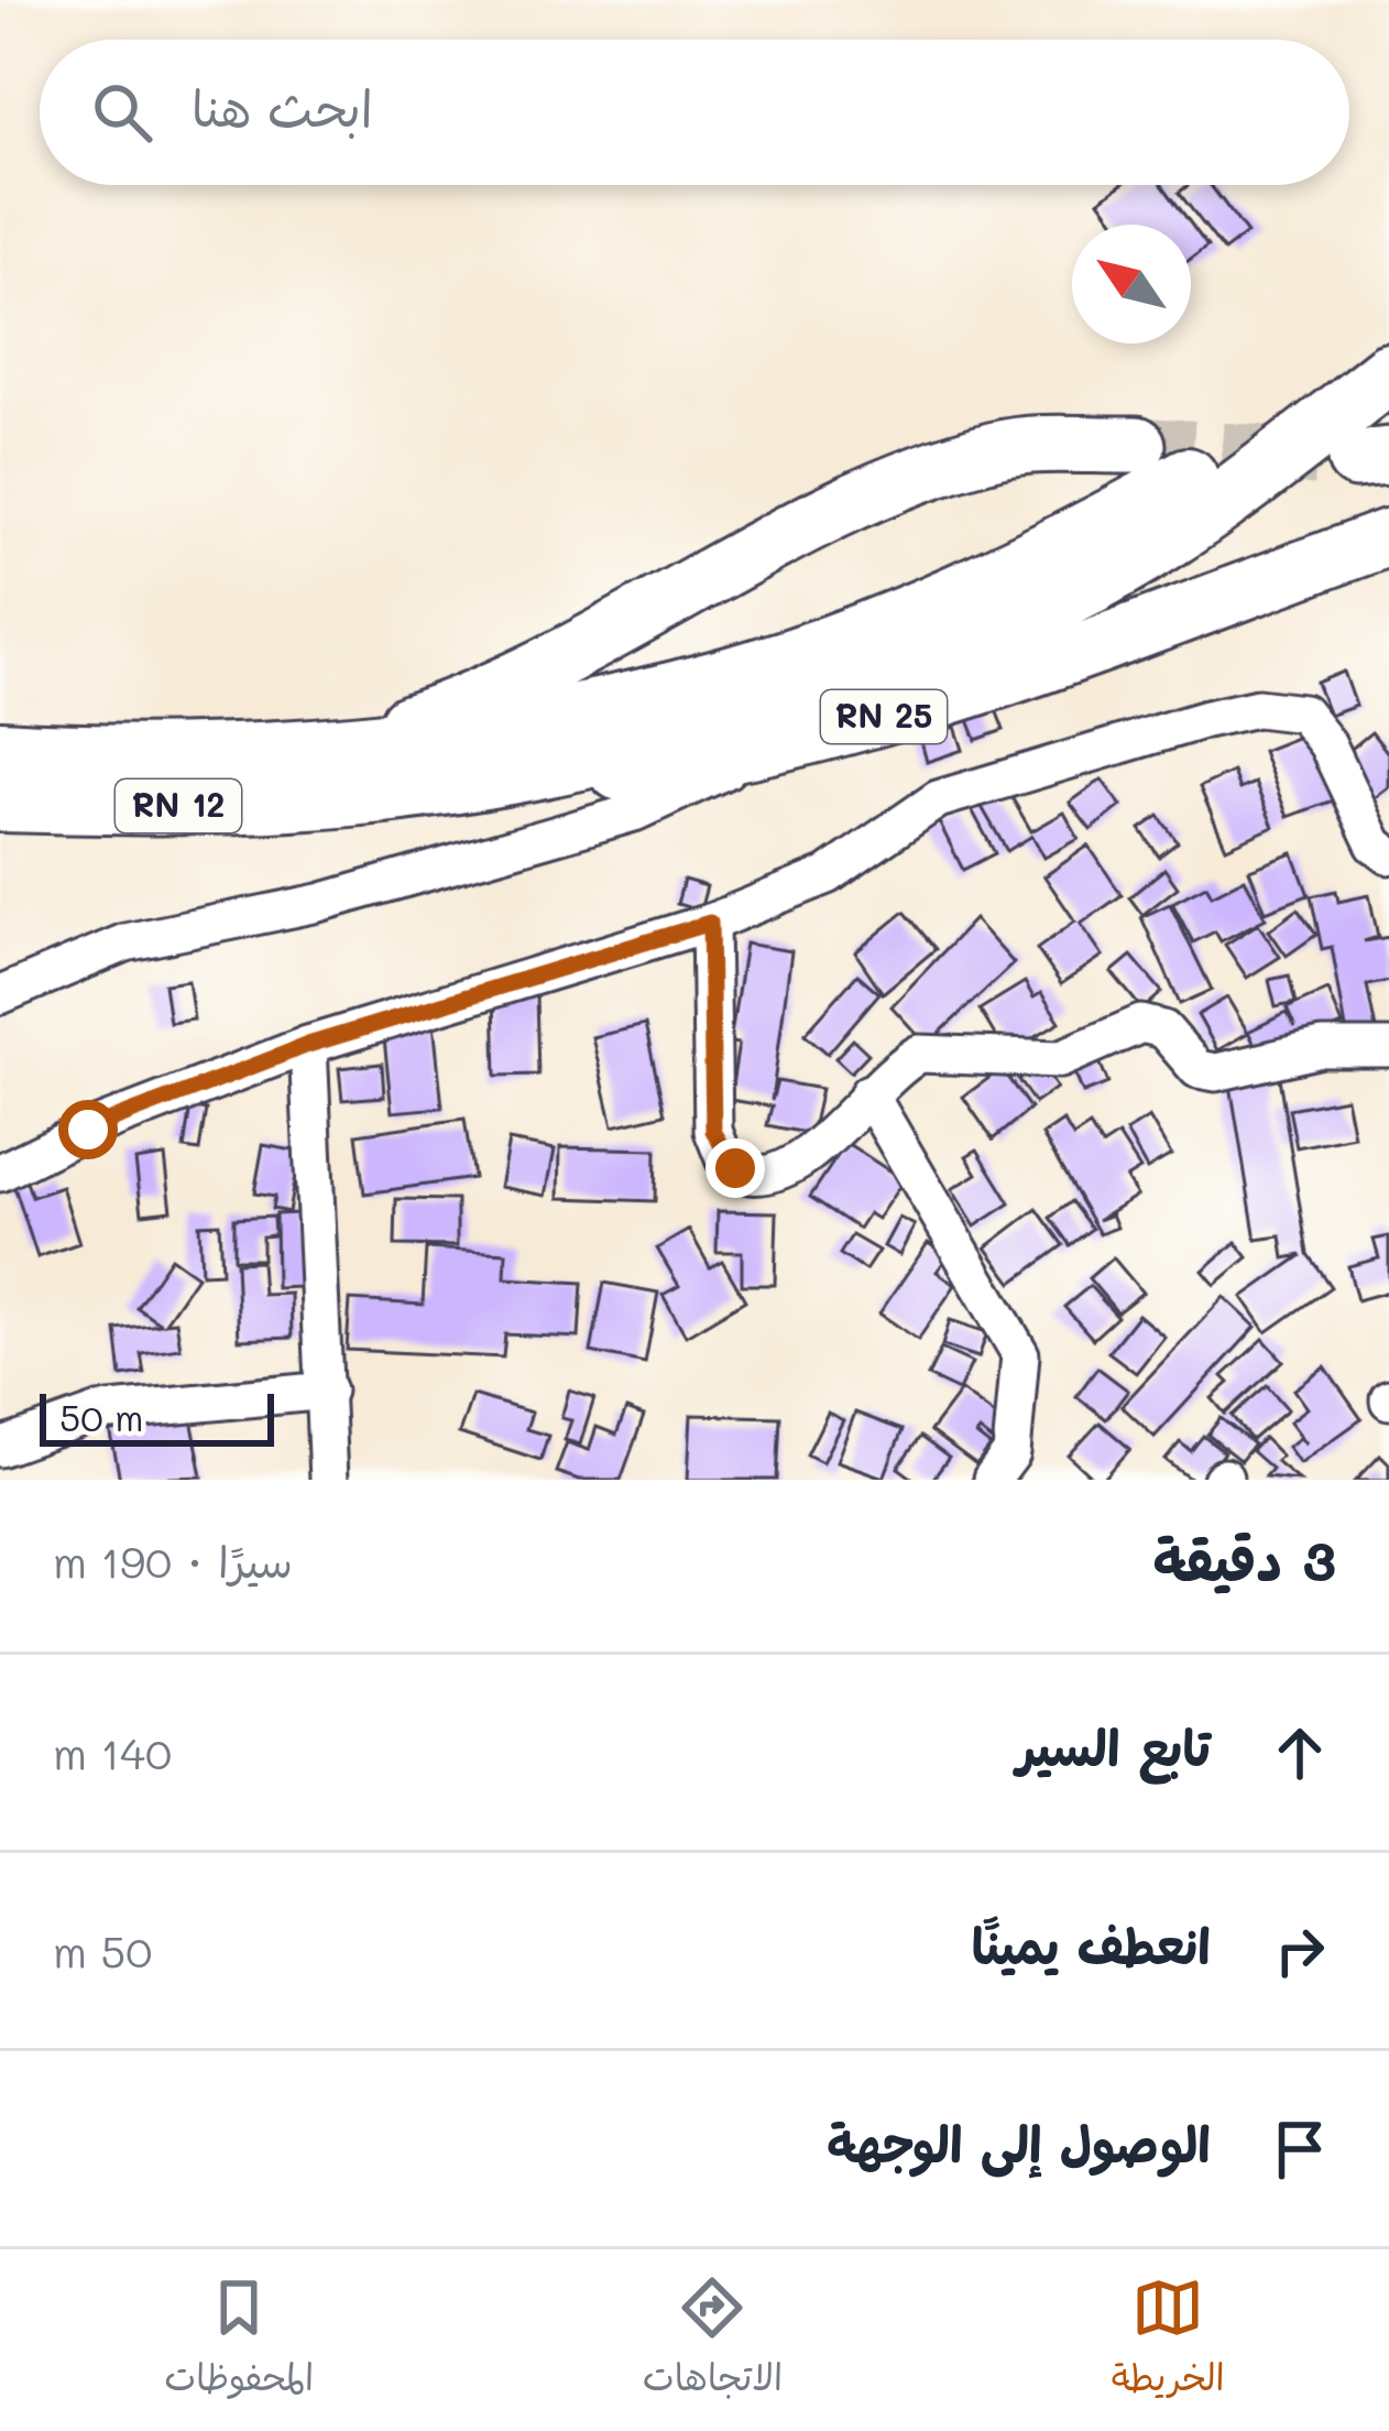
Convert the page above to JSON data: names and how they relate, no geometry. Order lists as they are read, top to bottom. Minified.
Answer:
{"streets":{"main road":["RN 25"]},"scale_bar":"50 m","north":"top left","page":{"search":"ابحث هنا","scale":"50 m","heading":["3 دقيقة","سيرًا · 190 m"],"list":[["تابع السير","140 m"],["انعطف يمينًا","50 m"],"الوصول إلى الوجهة"],"nav":["الخريطة","الاتجاهات","المحفوظات"]}}
